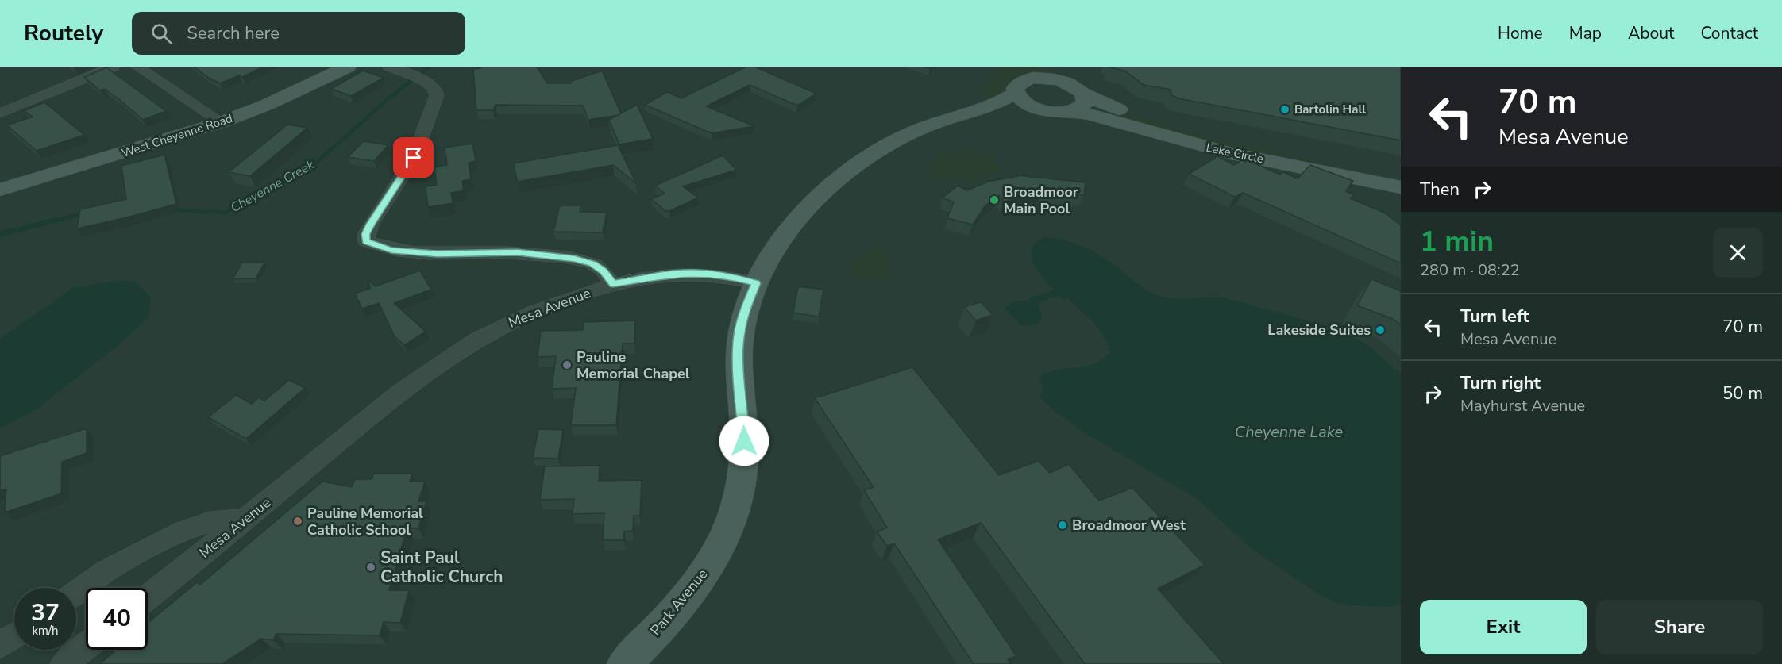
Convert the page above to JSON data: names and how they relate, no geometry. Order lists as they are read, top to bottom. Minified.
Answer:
{"streets":{"street":["West Cheyenne Road","Lake Circle","Mesa Avenue","Park Avenue"]},"crossings":[["Mesa Avenue","Park Avenue"]],"water":["Cheyenne Creek","Cheyenne Lake"],"places":["Bartolin Hall","Broadmoor Main Pool","Lakeside Suites","Pauline Memorial Chapel","Pauline Memorial Catholic School","Broadmoor West","Saint Paul Catholic Church"],"page":{"header":"Routely","search":"Search here","nav":["Home","Map","About","Contact"],"turn":["70 m","Mesa Avenue"],"then":"Then","heading":["1 min","280 m · 08:22"],"list":[{"name":"Turn left","note":"Mesa Avenue","value":"70 m"},{"name":"Turn right","note":"Mayhurst Avenue","value":"50 m"}],"speed":"37 km/h","limit":"40","buttons":["Exit","Share"]}}
